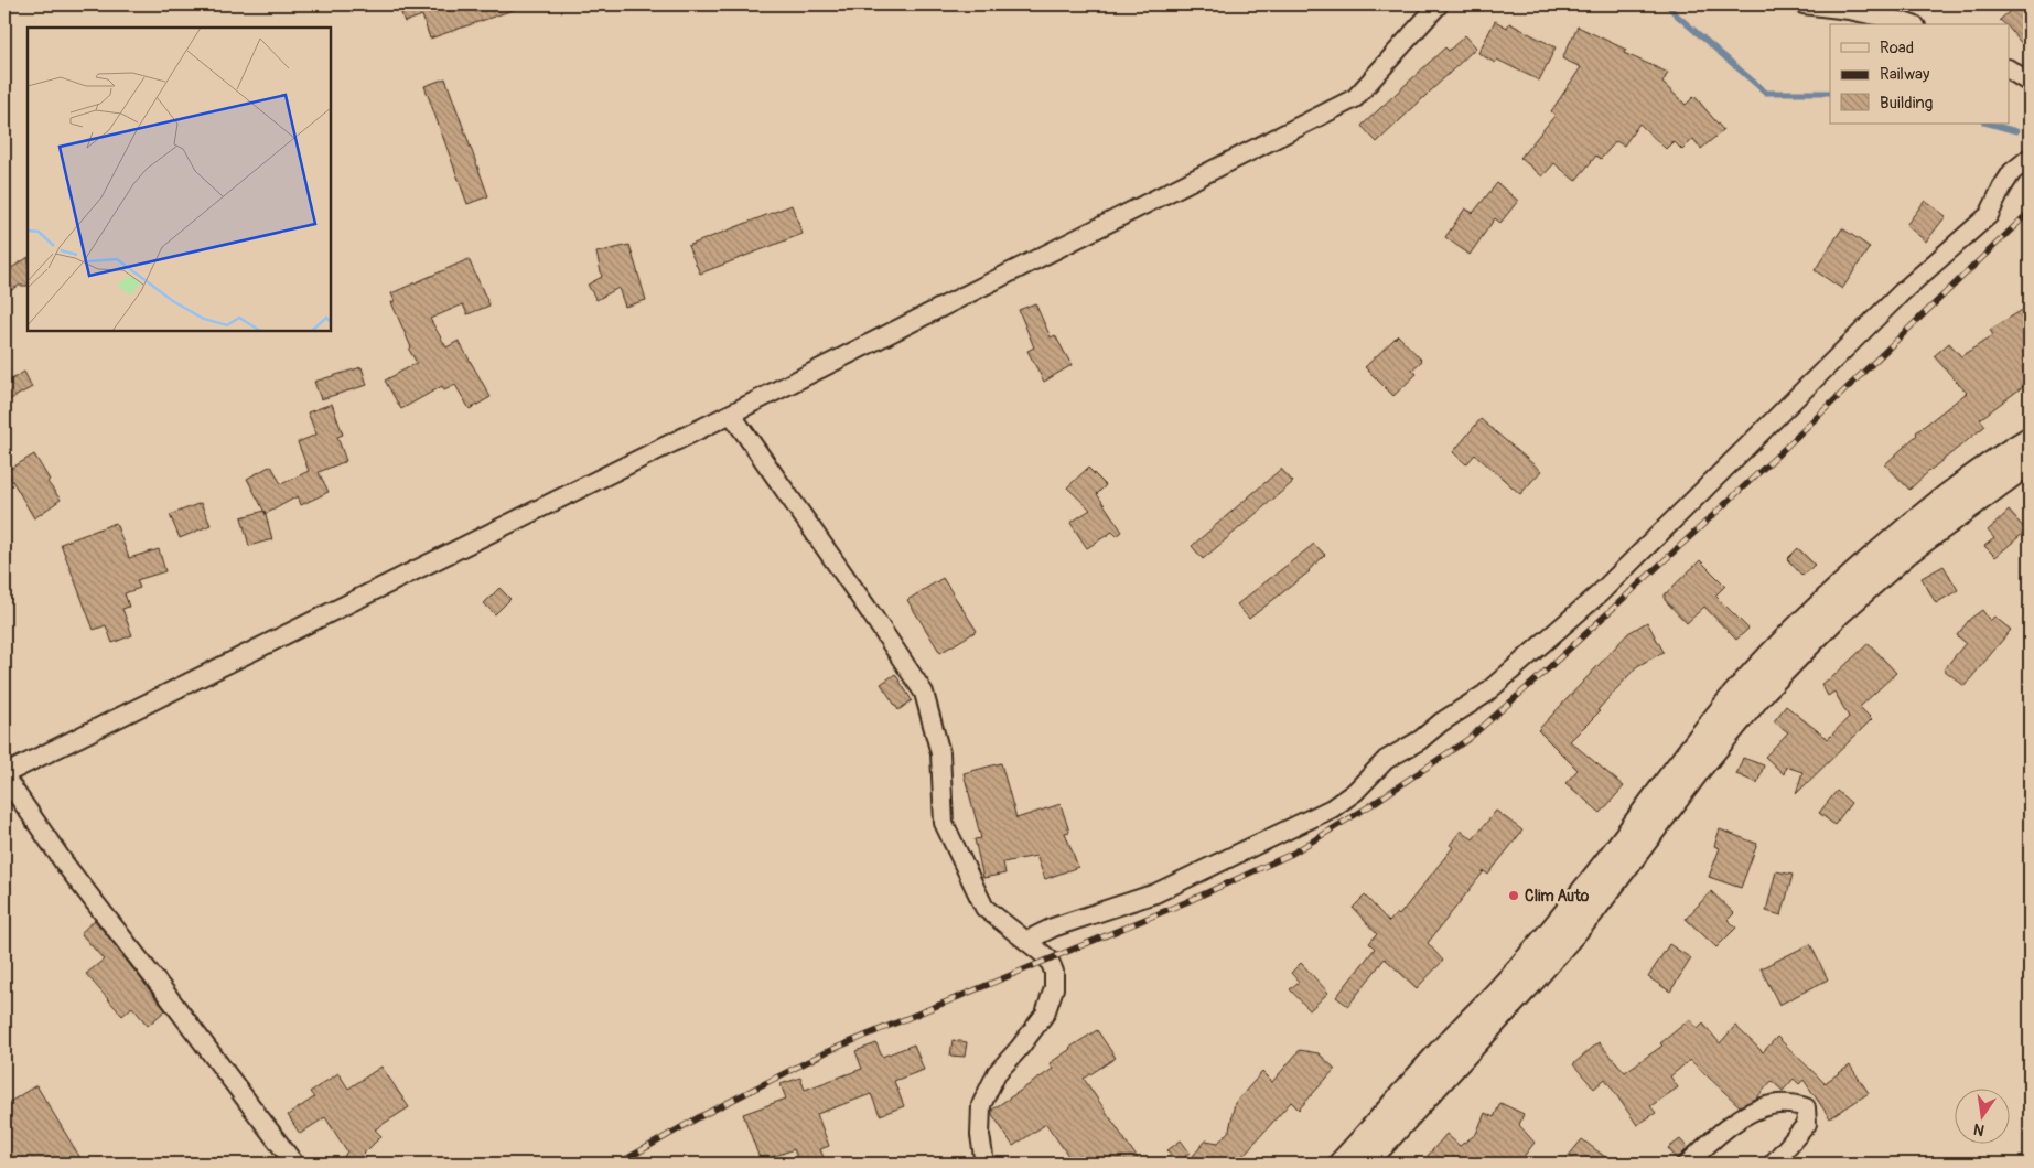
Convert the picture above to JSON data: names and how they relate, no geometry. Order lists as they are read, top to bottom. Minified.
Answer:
{"places":["Clim Auto"],"legend":["Road","Railway","Building"],"north":"bottom"}
